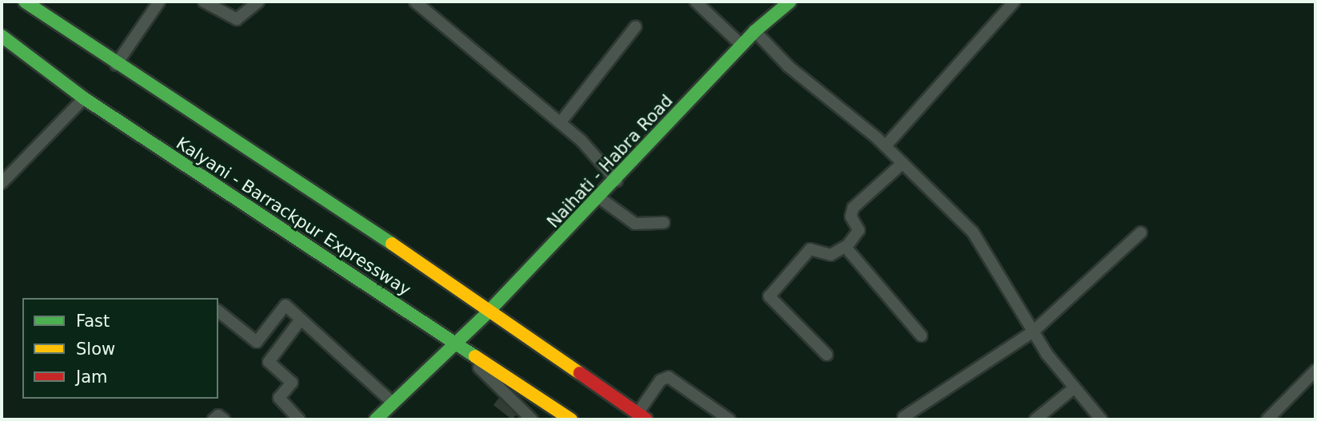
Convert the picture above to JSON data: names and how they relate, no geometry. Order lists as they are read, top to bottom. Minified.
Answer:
{"streets":{"main road":["Naihati - Habra Road","Kalyani - Barrackpur Expressway"]},"crossings":[["Naihati - Habra Road","Kalyani - Barrackpur Expressway"]],"legend":["Fast","Slow","Jam"]}
